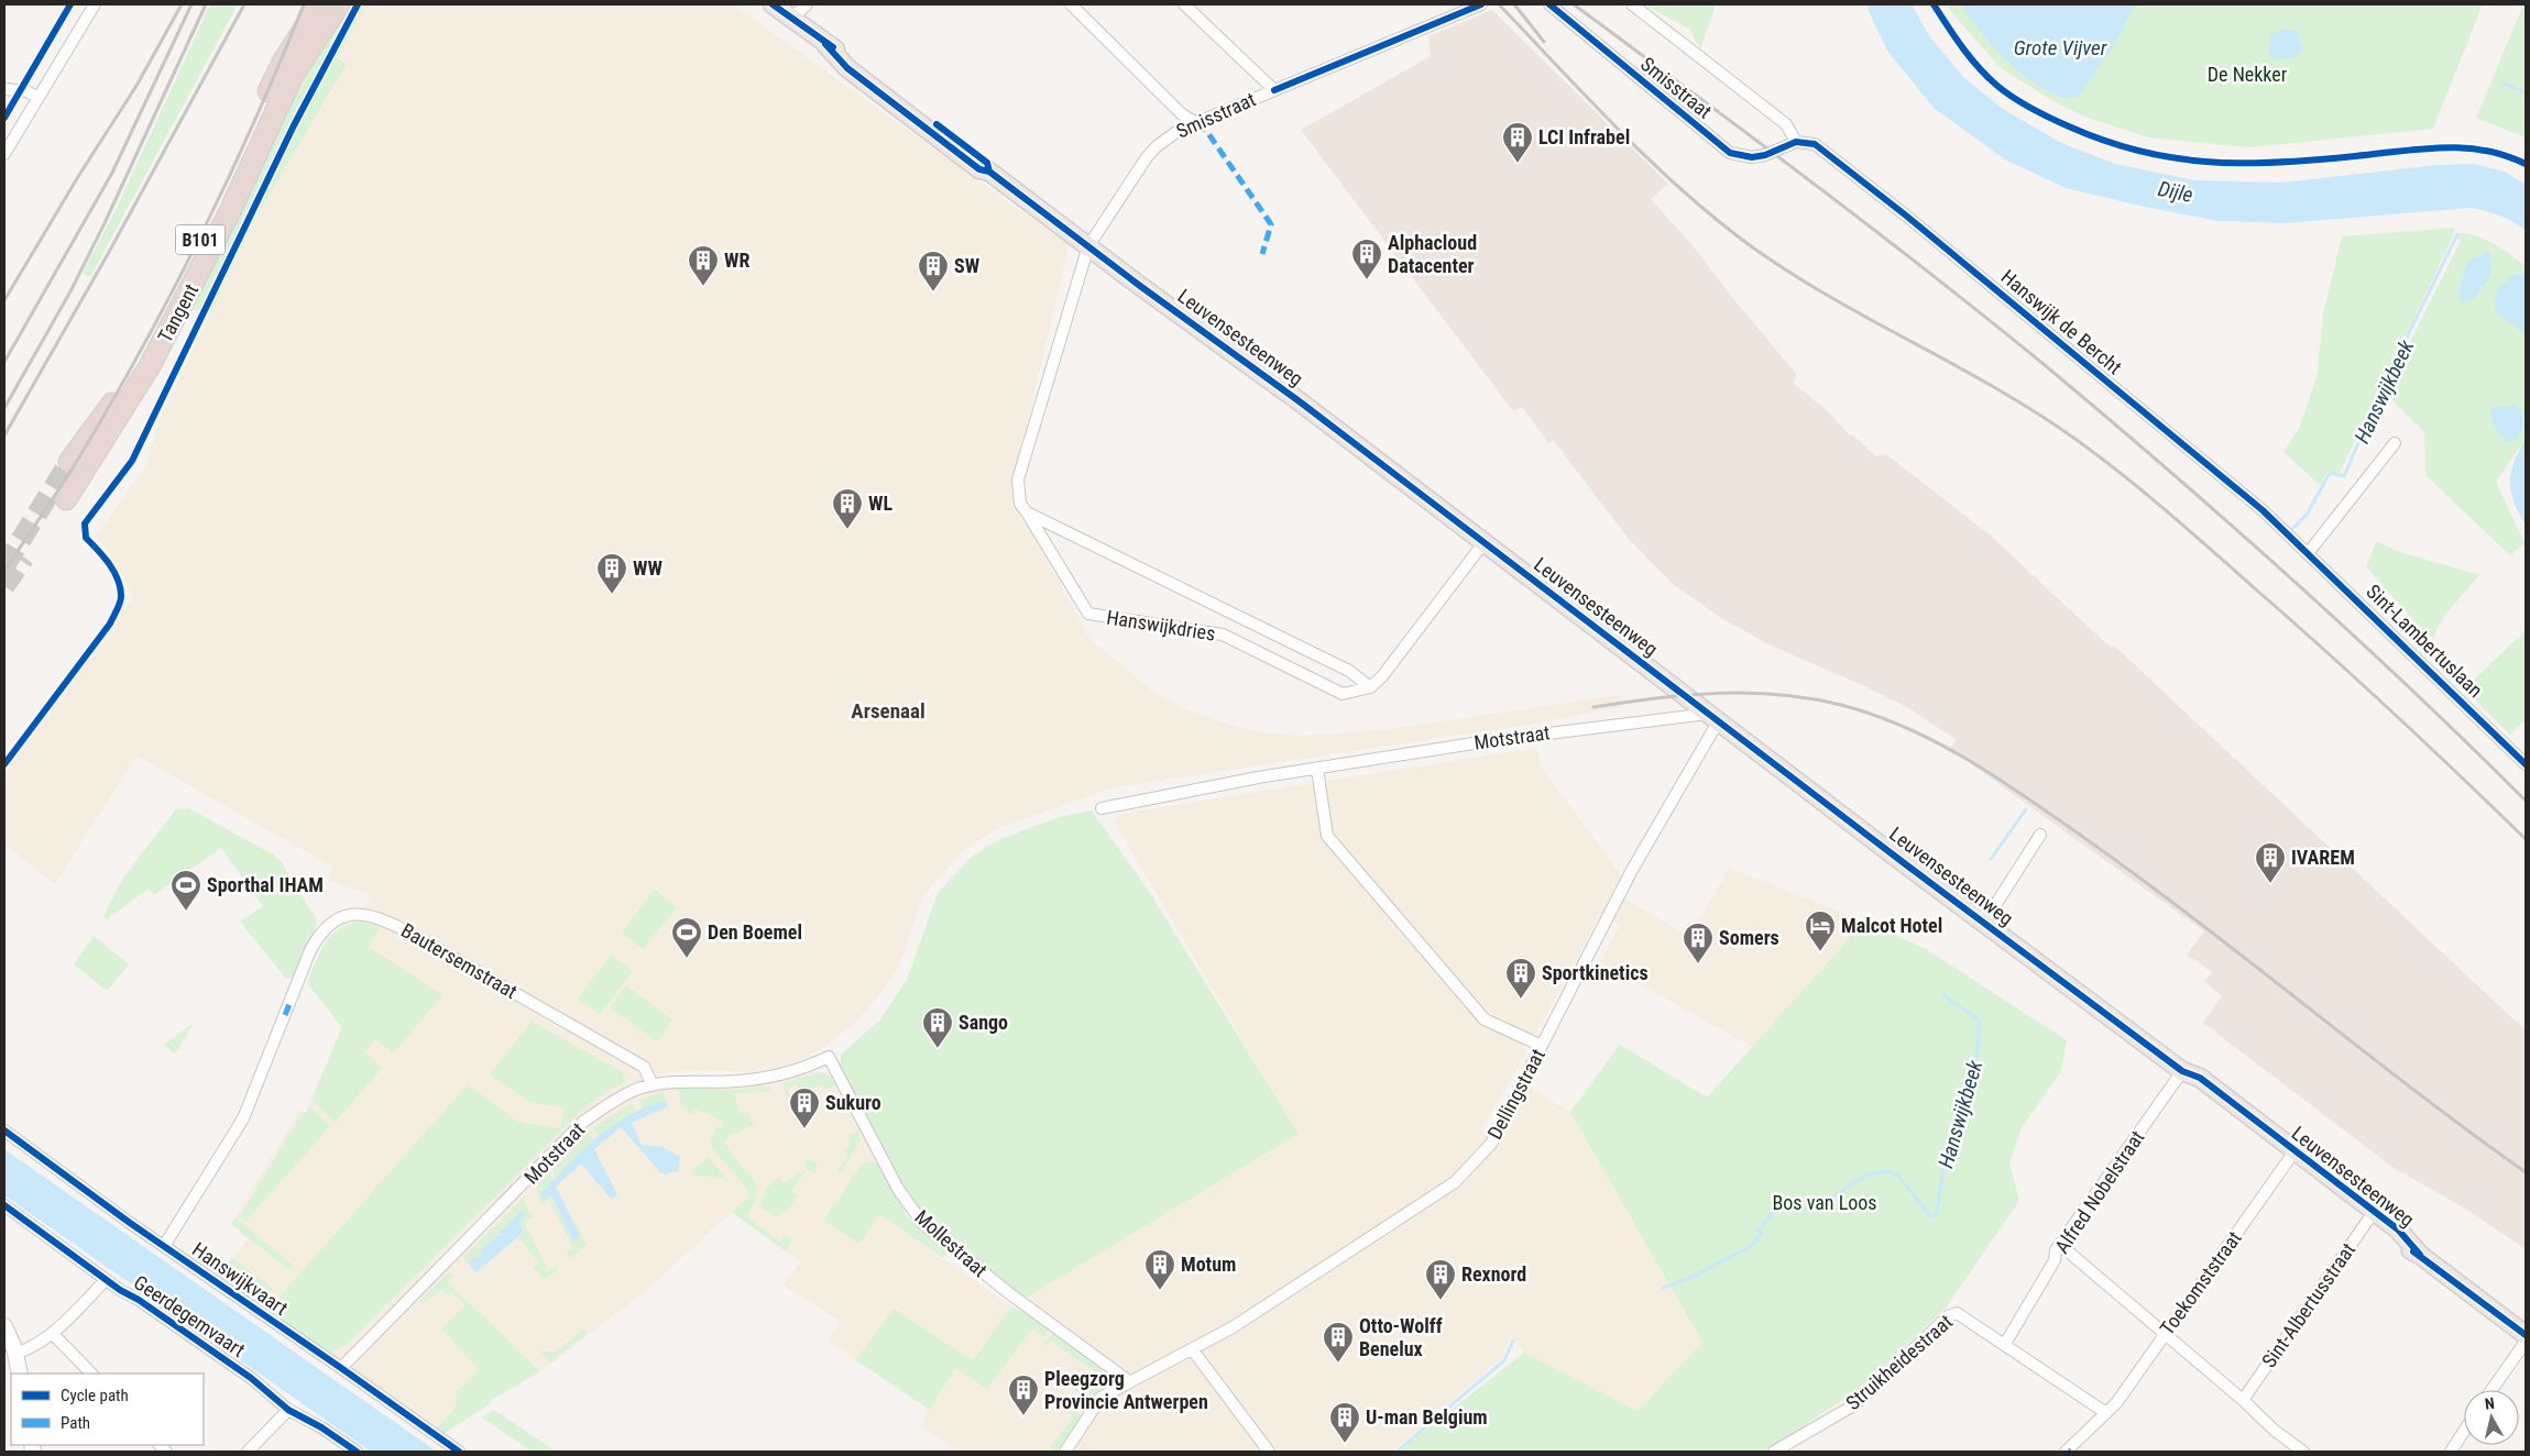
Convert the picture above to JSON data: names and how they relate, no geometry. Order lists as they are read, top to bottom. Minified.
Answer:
{"streets":{"highway":["B101","Tangent"],"main road":["Leuvensesteenweg"],"street":["Smisstraat","Hanswijk de Bercht","Hanswijkdries","Sint-Lambertuslaan","Motstraat","Bautersemstraat","Dellingstraat","Alfred Nobelstraat","Mollestraat","Hanswijkvaart","Toekomststraat","Sint-Albertusstraat","Geerdegemvaart","Struikheidestraat"]},"crossings":[["Smisstraat","Hanswijk de Bercht"],["Smisstraat","Leuvensesteenweg"],["Smisstraat","Hanswijkdries"],["Hanswijk de Bercht","Sint-Lambertuslaan"],["Leuvensesteenweg","Hanswijkdries"],["Leuvensesteenweg","Motstraat"],["Leuvensesteenweg","Dellingstraat"],["Leuvensesteenweg","Alfred Nobelstraat"],["Leuvensesteenweg","Toekomststraat"],["Leuvensesteenweg","Sint-Albertusstraat"],["Motstraat","Bautersemstraat"],["Motstraat","Dellingstraat"],["Motstraat","Mollestraat"],["Motstraat","Hanswijkvaart"],["Bautersemstraat","Hanswijkvaart"],["Dellingstraat","Mollestraat"],["Alfred Nobelstraat","Struikheidestraat"]],"districts":["Arsenaal"],"water":["Grote Vijver","Dijle","Hanswijkbeek"],"parks":["De Nekker","Bos van Loos"],"places":{"building":["LCI Infrabel","Alphacloud Datacenter","WR","SW","WL","WW","IVAREM","Somers","Sportkinetics","Sango","Sukuro","Motum","Rexnord","Otto-Wolff Benelux","Pleegzorg Provincie Antwerpen","U-man Belgium"],"sports":["Sporthal IHAM","Den Boemel"],"hotel":["Malcot Hotel"]},"legend":["Cycle path","Path"],"north":"top"}
